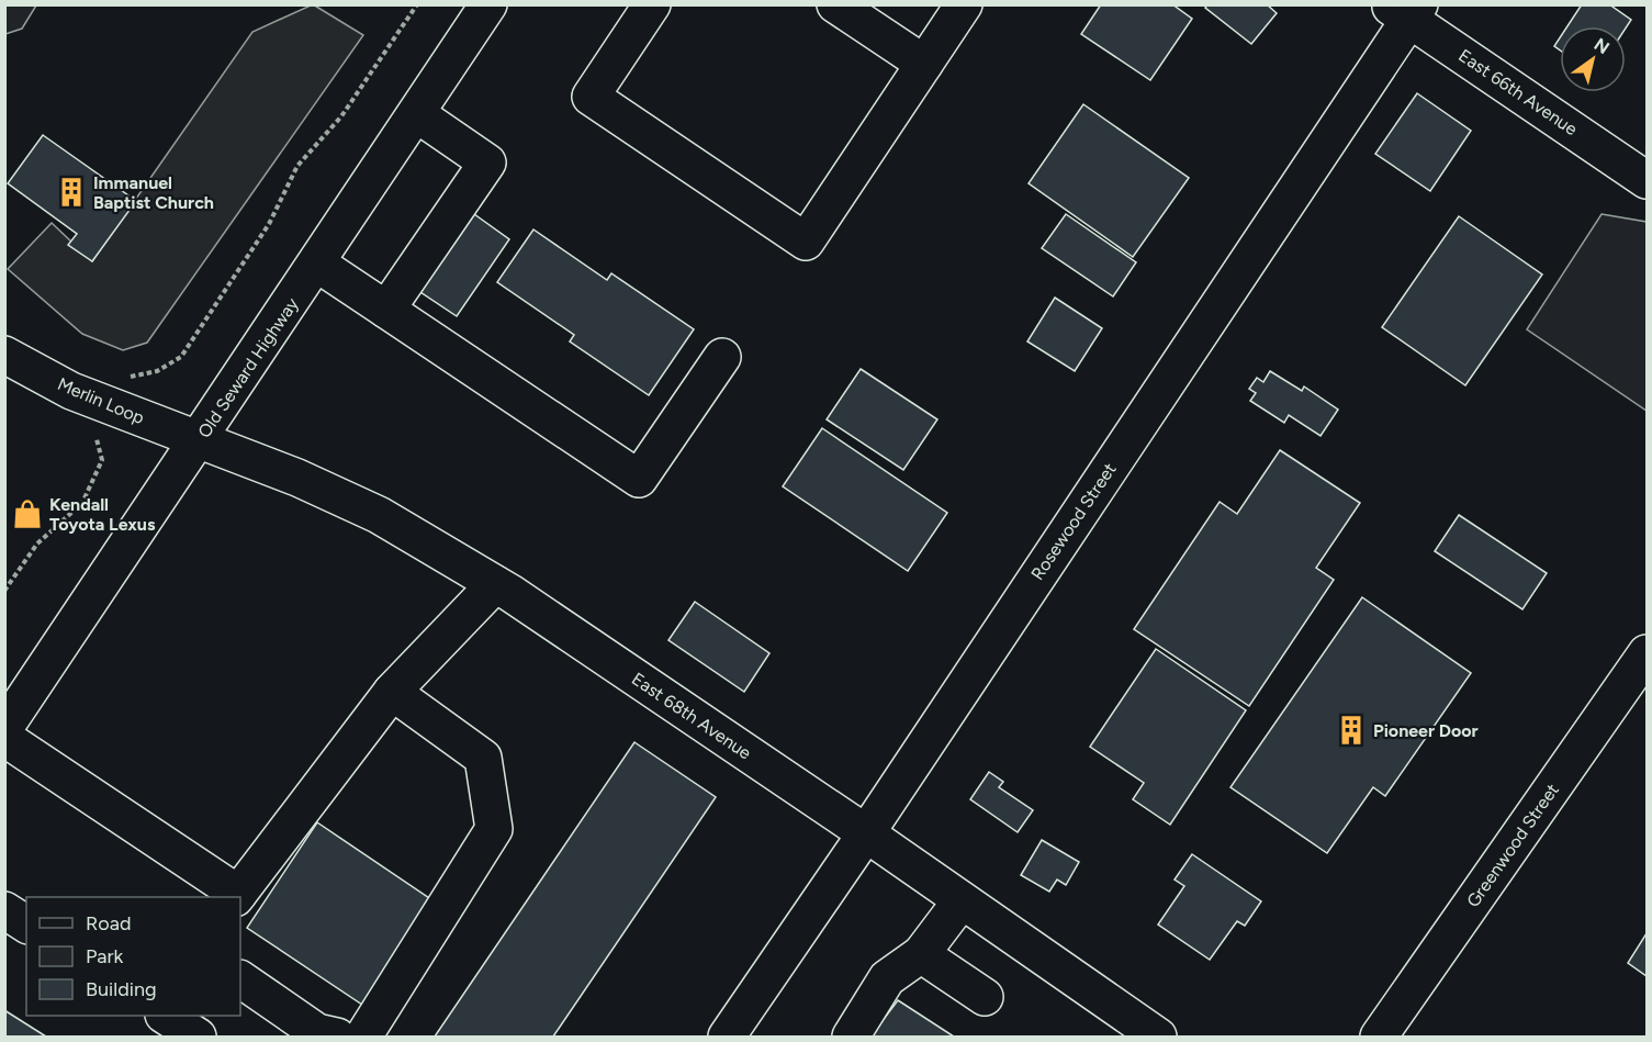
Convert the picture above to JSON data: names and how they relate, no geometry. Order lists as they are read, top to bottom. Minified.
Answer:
{"streets":{"street":["East 66th Avenue","Old Seward Highway","Merlin Loop","Rosewood Street","East 68th Avenue","Greenwood Street"]},"crossings":[["East 66th Avenue","Rosewood Street"],["Old Seward Highway","Merlin Loop"],["Old Seward Highway","East 68th Avenue"],["Merlin Loop","East 68th Avenue"],["Rosewood Street","East 68th Avenue"]],"places":{"building":["Immanuel Baptist Church","Pioneer Door"],"shop":["Kendall Toyota Lexus"]},"legend":["Road","Park","Building"],"north":"top right"}
